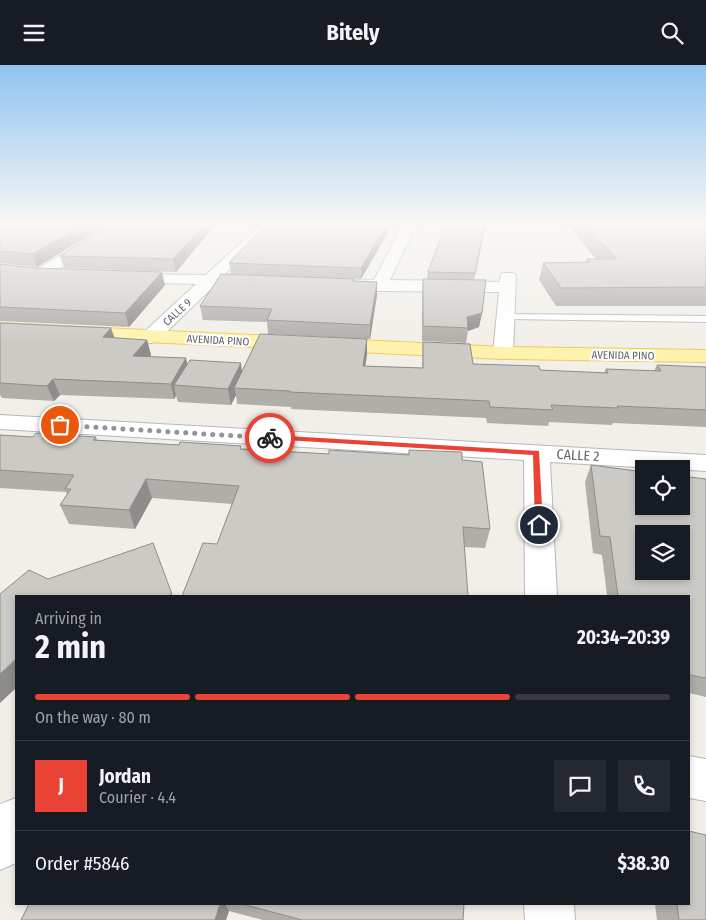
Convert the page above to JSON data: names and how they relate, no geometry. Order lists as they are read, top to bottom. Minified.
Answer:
{"streets":{"main road":["AVENIDA PINO"],"street":["CALLE 9","CALLE 2"]},"crossings":[["CALLE 9","AVENIDA PINO"]],"page":{"header":"Bitely","heading":["2 min","Arriving in","20:34–20:39"],"panel":["Jordan","Courier · 4.4","Order #5846","$38.30"],"bar":"On the way · 80 m","round":"J"}}
